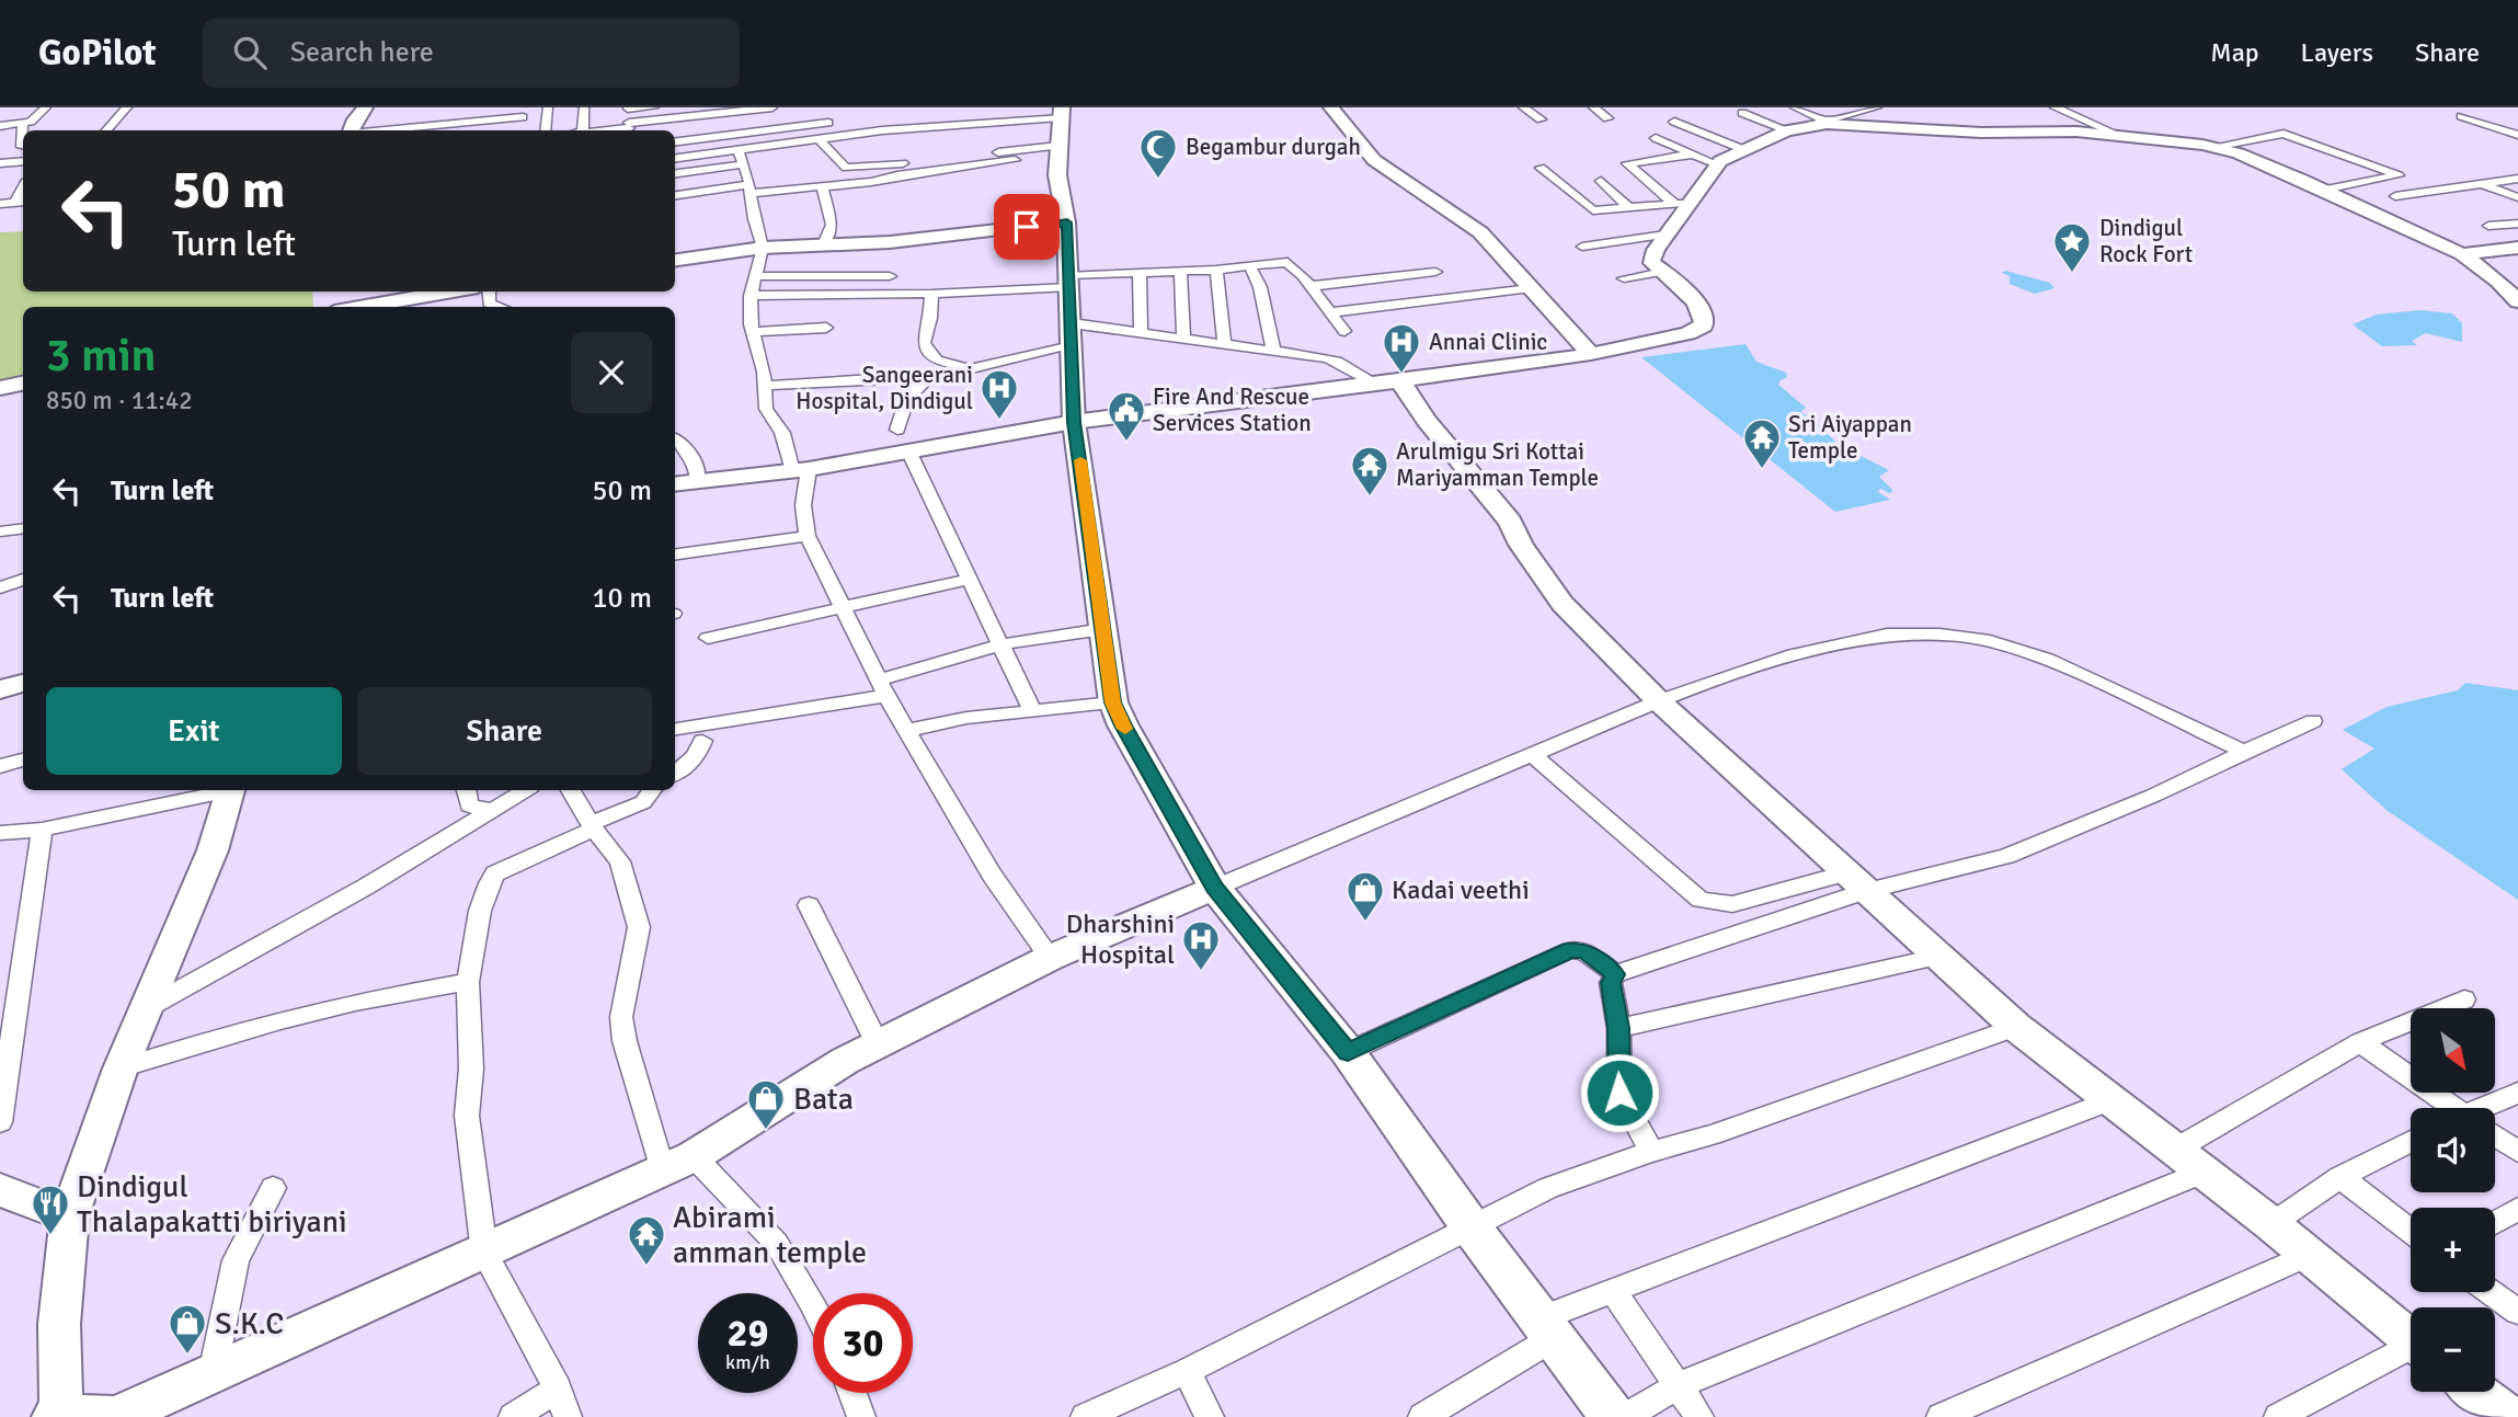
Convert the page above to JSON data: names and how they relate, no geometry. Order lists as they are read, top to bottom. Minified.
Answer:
{"places":{"mosque":["Begambur durgah"],"place":["Dindigul Rock Fort"],"hospital":["Annai Clinic","Sangeerani Hospital, Dindigul","Dharshini Hospital"],"public building":["Fire And Rescue Services Station"],"temple":["Sri Aiyappan Temple","Arulmigu Sri Kottai Mariyamman Temple","Abirami amman temple"],"shop":["Kadai veethi","Bata","S.K.C"],"restaurant":["Dindigul Thalapakatti biriyani"]},"north":"bottom right","page":{"header":"GoPilot","search":"Search here","nav":["Map","Layers","Share"],"turn":["50 m","Turn left"],"heading":["3 min","850 m · 11:42"],"list":[{"name":"Turn left","value":"50 m"},{"name":"Turn left","value":"10 m"}],"buttons":["Exit","Share"],"map_buttons":["+","−"],"speed":"29 km/h","limit":"30"}}
